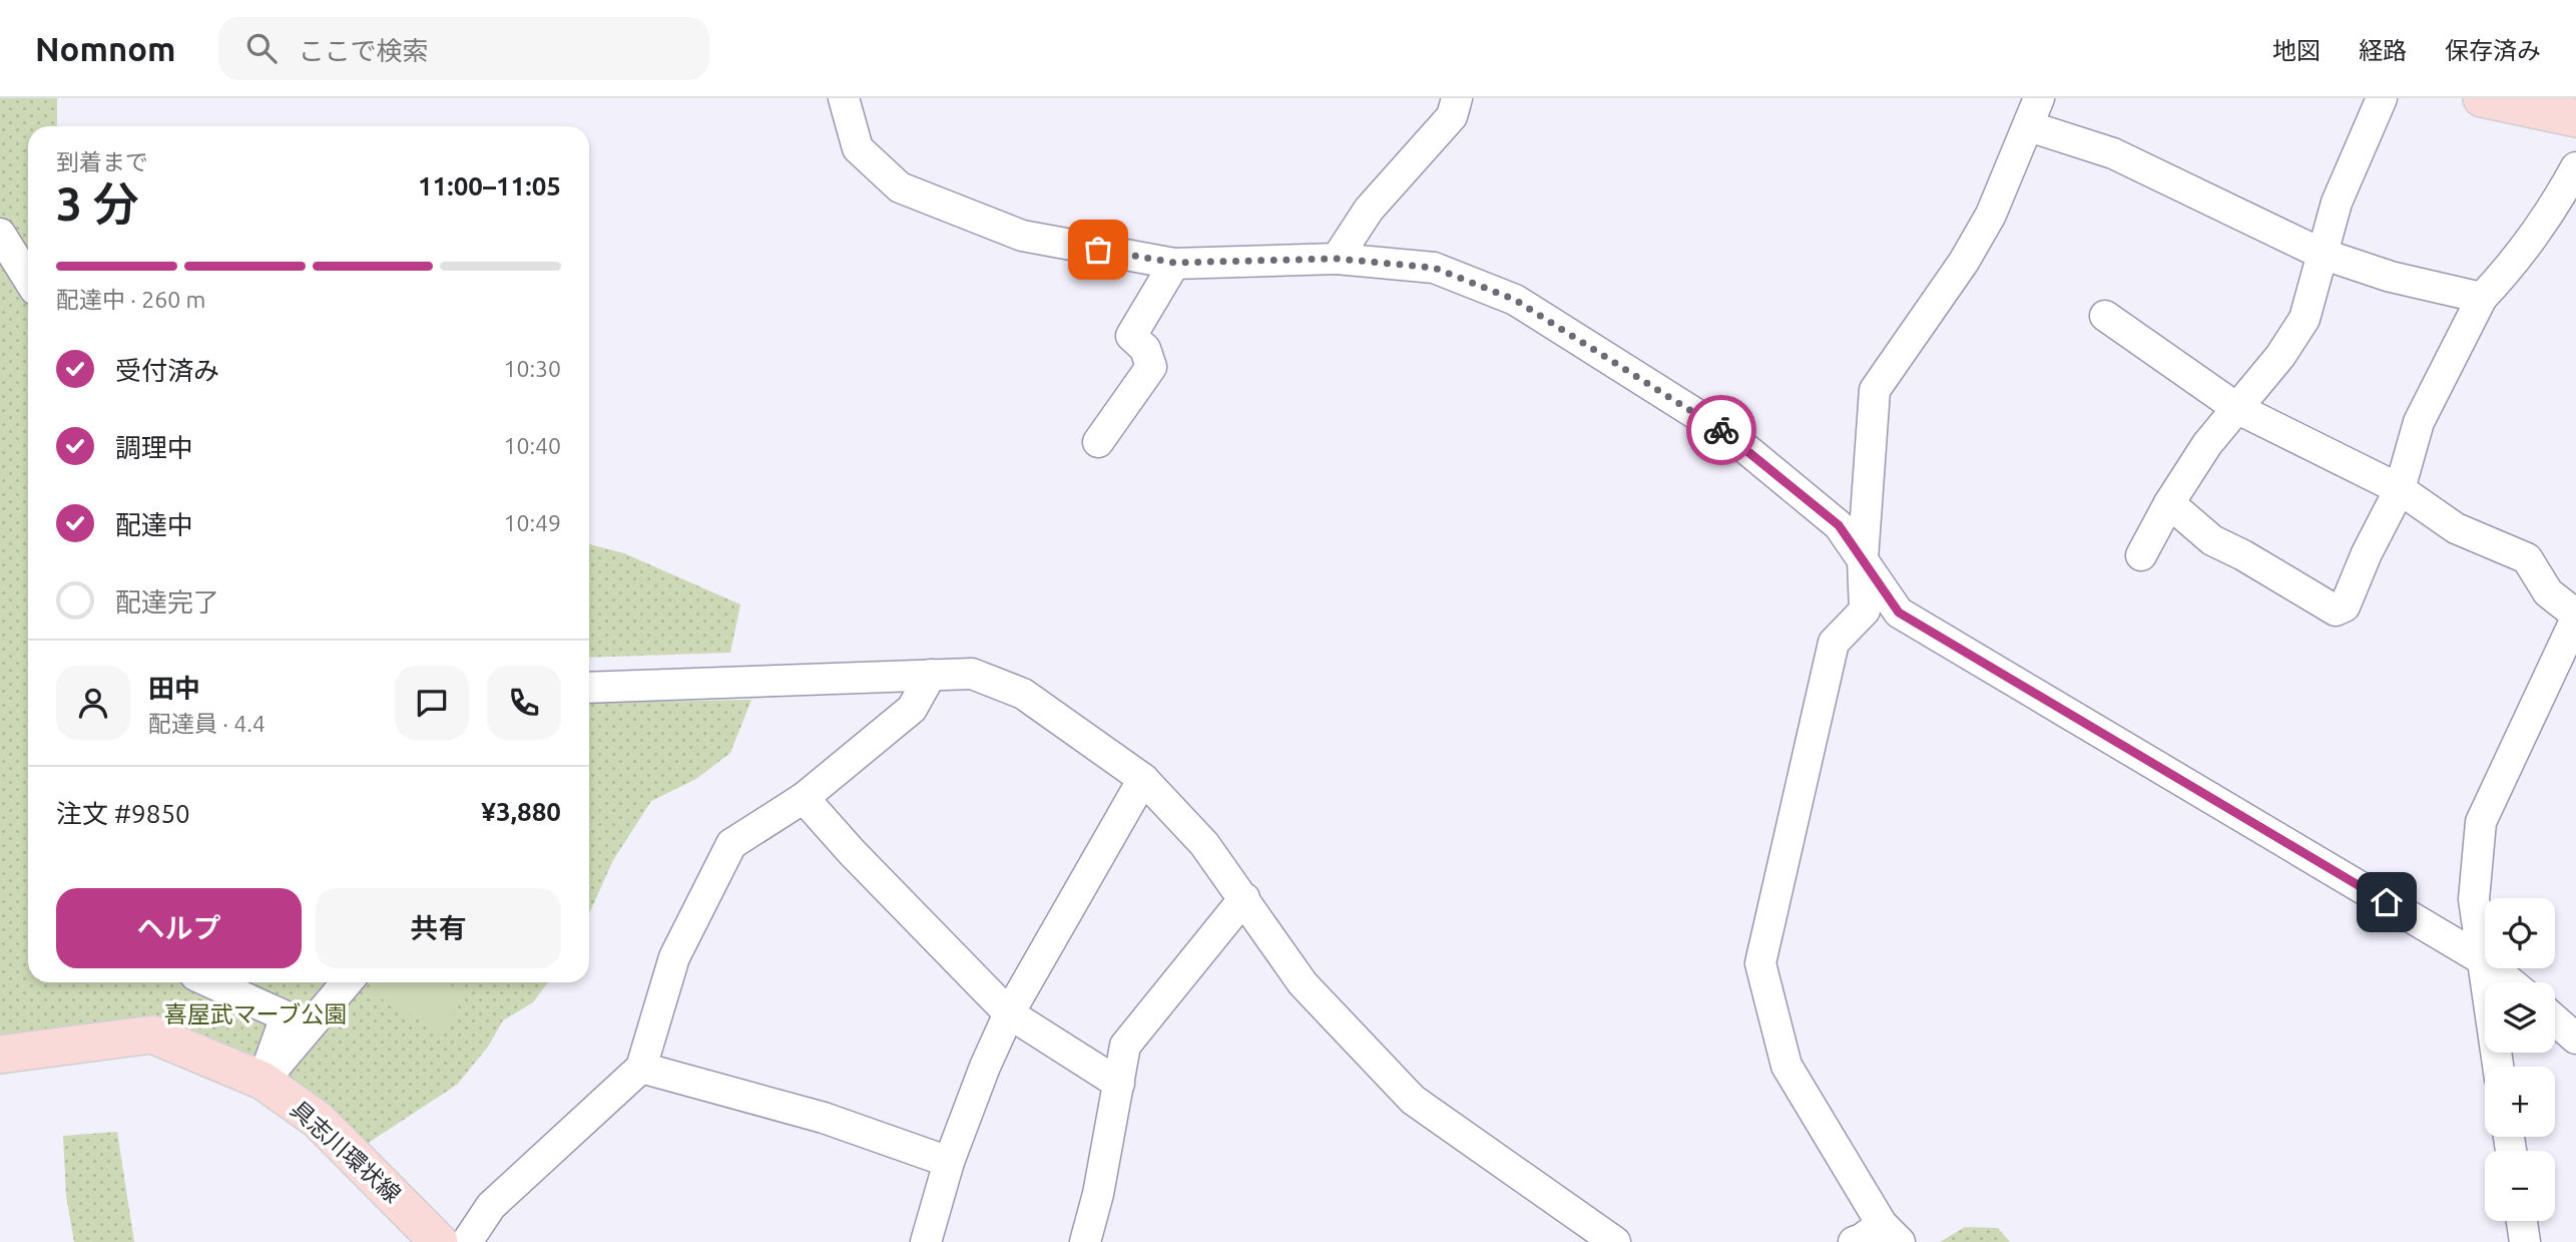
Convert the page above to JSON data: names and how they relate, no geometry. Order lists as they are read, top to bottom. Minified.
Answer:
{"streets":{"main road":["具志川環状線"]},"parks":["喜屋武マーブ公園"],"page":{"header":"Nomnom","search":"ここで検索","nav":["地図","経路","保存済み"],"heading":["3 分","到着まで","11:00–11:05"],"panel":["田中","配達員 · 4.4","注文 #9850","¥3,880"],"bar":"配達中 · 260 m","list":[["受付済み","10:30"],["調理中","10:40"],["配達中","10:49"],"配達完了"],"buttons":["ヘルプ","共有"],"map_buttons":["+","−"]}}
